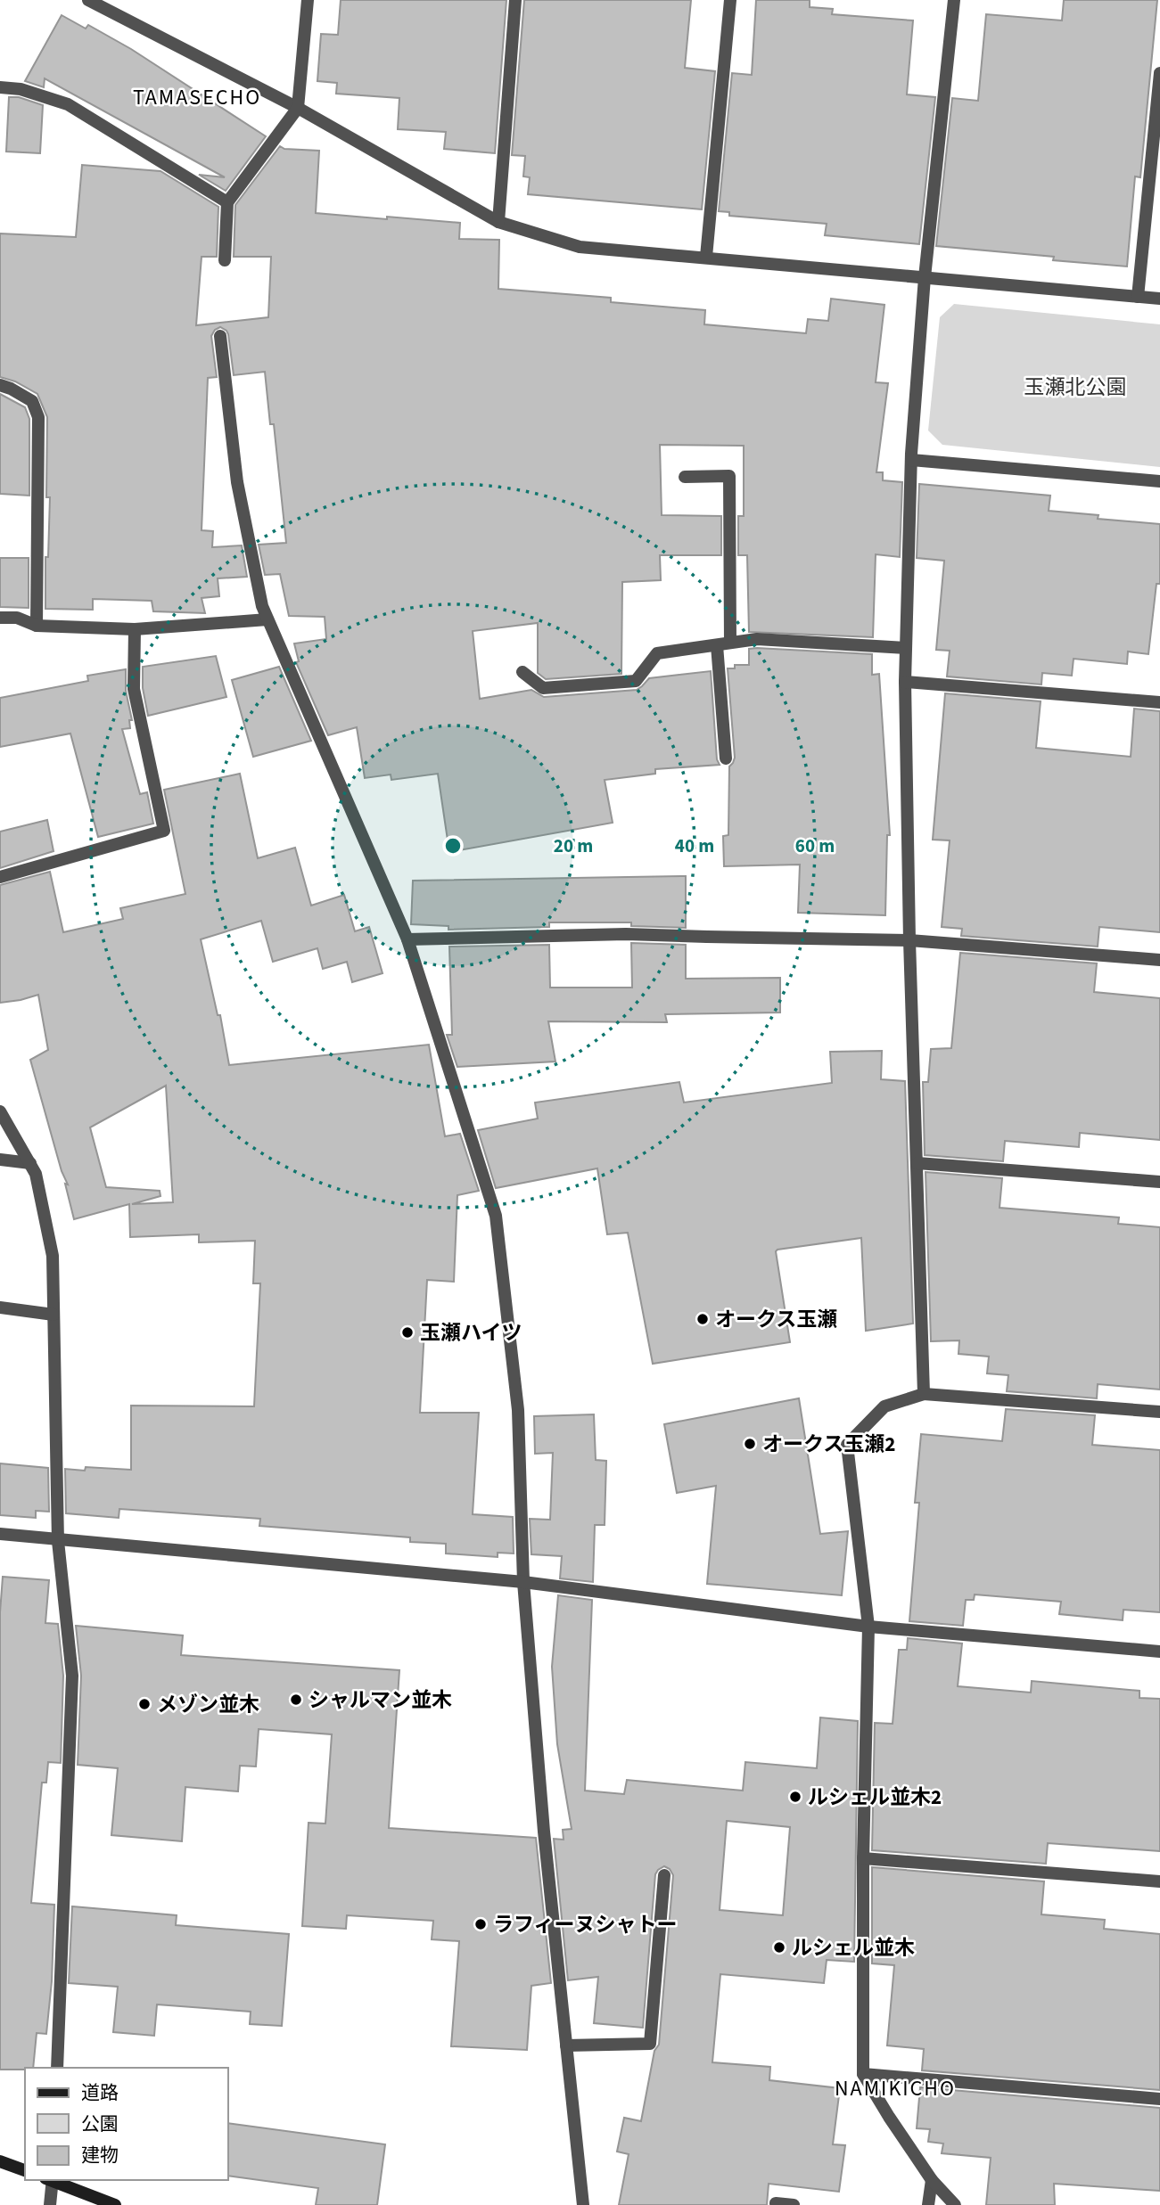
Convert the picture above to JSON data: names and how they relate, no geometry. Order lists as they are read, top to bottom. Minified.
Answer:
{"districts":["TAMASECHO","NAMIKICHO"],"parks":["玉瀬北公園"],"places":["オークス玉瀬","玉瀬ハイツ","オークス玉瀬2","シャルマン並木","メゾン並木","ルシェル並木2","ラフィーヌシャトー","ルシェル並木"],"legend":["道路","公園","建物"],"rings":["20 m","40 m","60 m"]}
